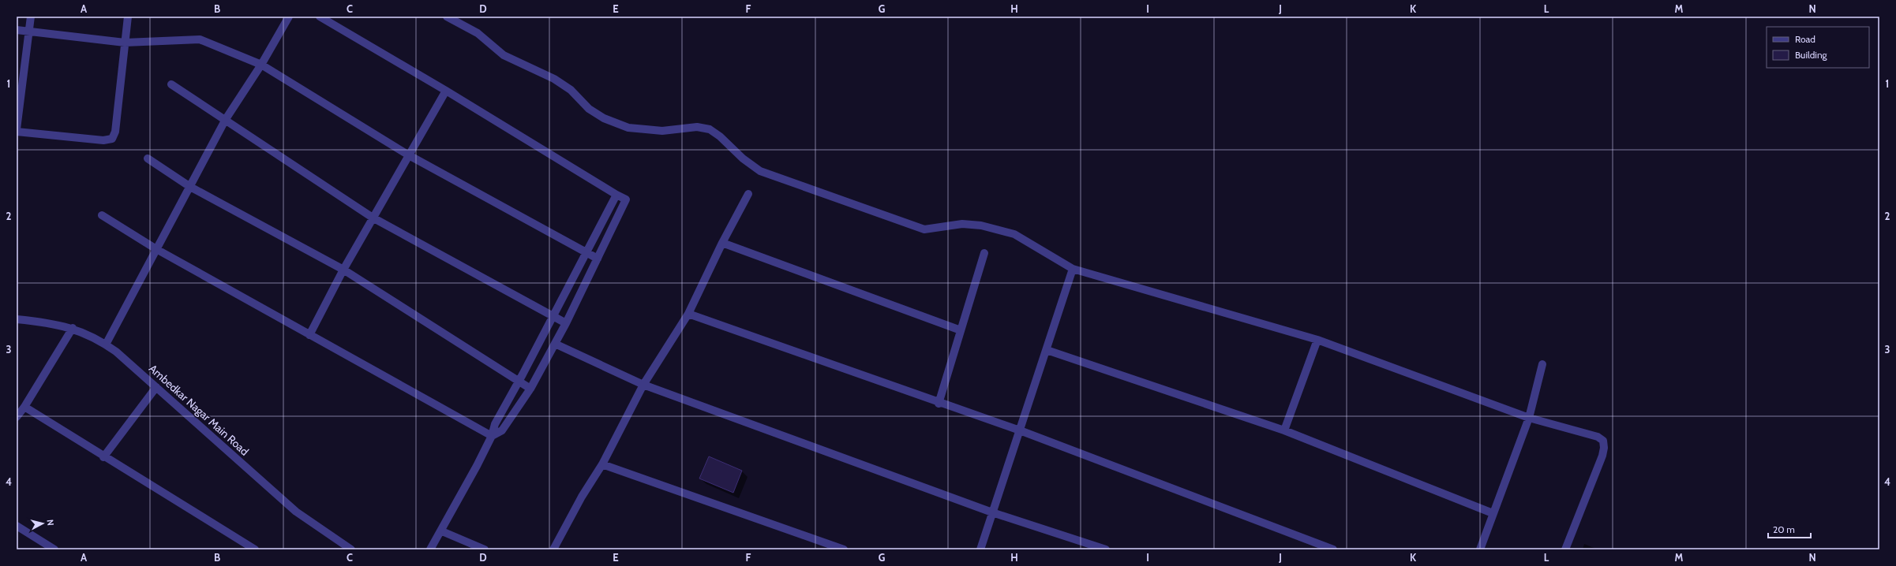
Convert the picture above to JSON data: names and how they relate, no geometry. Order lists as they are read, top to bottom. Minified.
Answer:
{"streets":{"street":["Ambedkar Nagar Main Road"]},"legend":["Road","Building"],"scale_bar":"20 m","north":"right","grid":{"columns":["A","B","C","D","E","F","G","H","I","J","K","L","M","N"],"rows":["1","2","3","4"]}}
